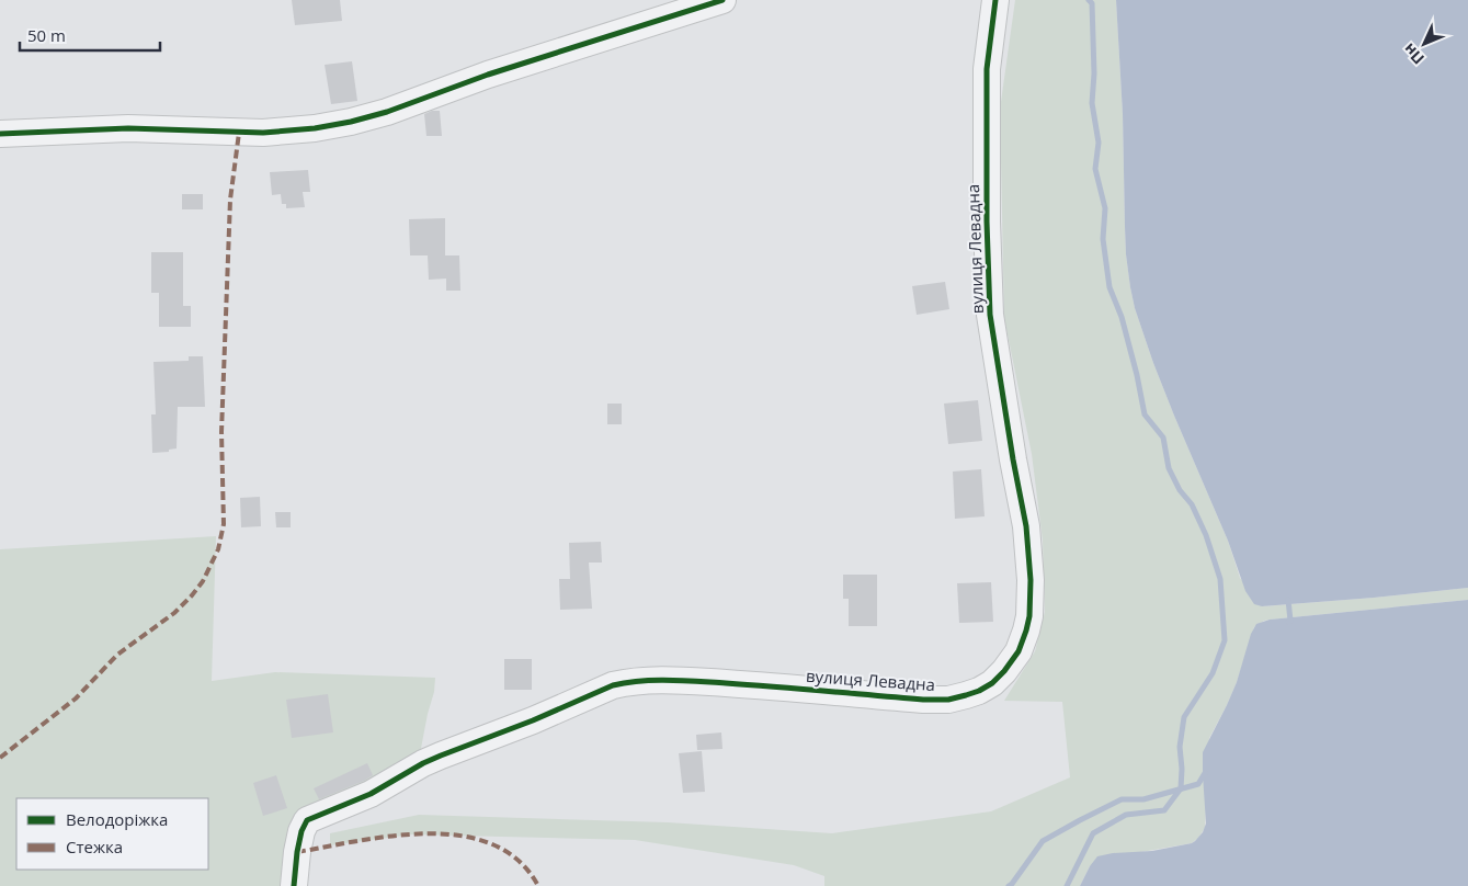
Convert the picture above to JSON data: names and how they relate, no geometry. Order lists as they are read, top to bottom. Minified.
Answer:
{"streets":{"street":["вулиця Левадна"]},"legend":["Велодоріжка","Стежка"],"scale_bar":"50 m","north":"bottom left"}
